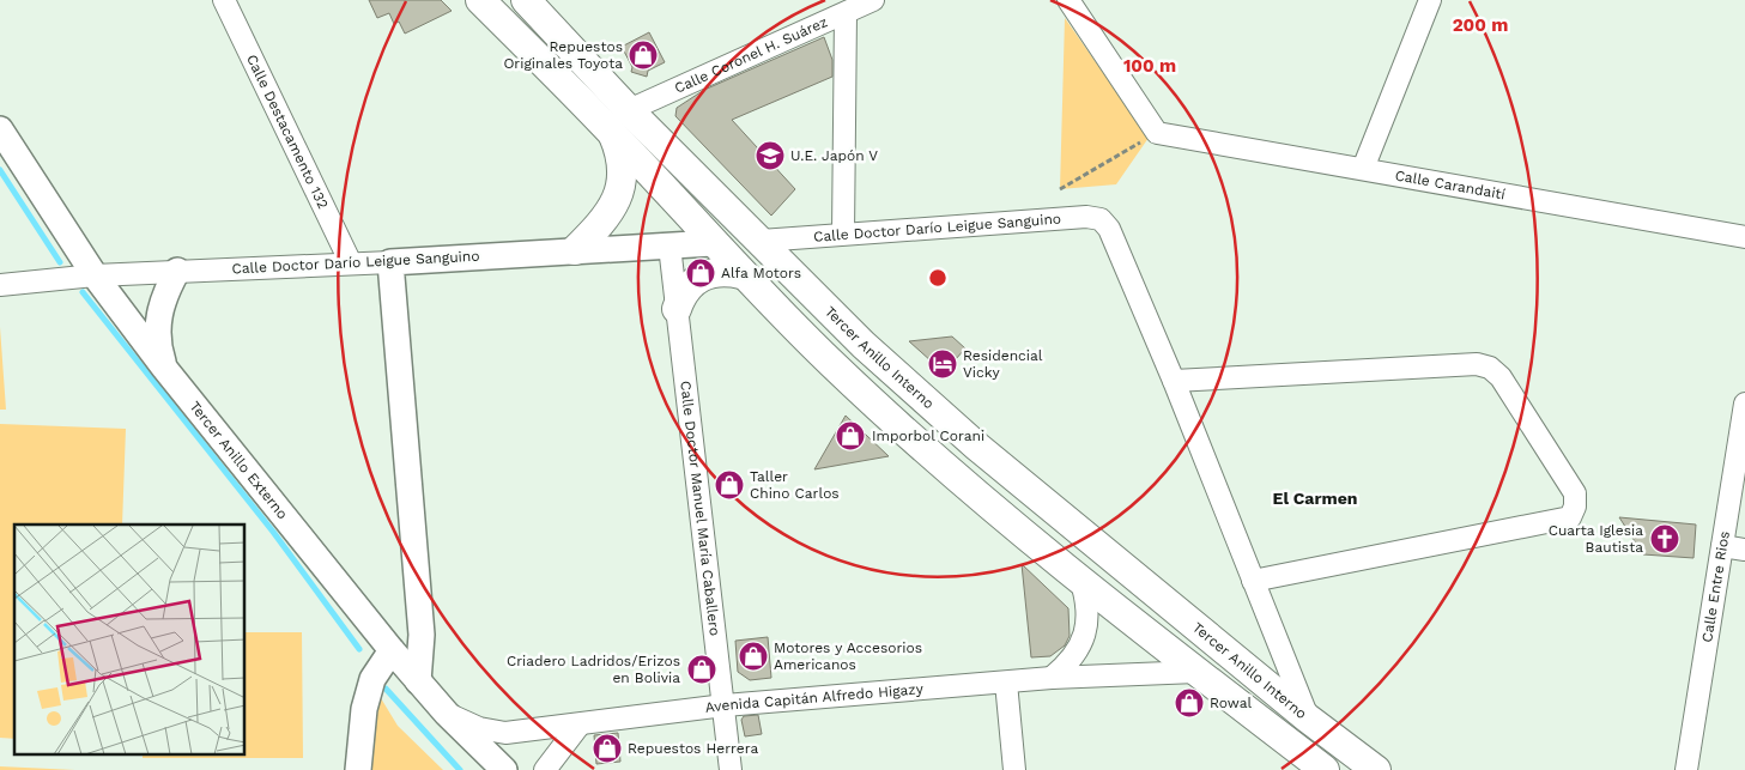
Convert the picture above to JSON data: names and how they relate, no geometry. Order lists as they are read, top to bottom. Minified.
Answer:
{"streets":{"main road":["Tercer Anillo Interno"],"street":["Calle Coronel H. Suárez","Calle Destacamento 132","Calle Carandaití","Calle Doctor Darío Leigue Sanguino","Tercer Anillo Externo","Calle Doctor Manuel María Caballero","Calle Entre Rios","Avenida Capitán Alfredo Higazy"]},"crossings":[["Calle Coronel H. Suárez","Tercer Anillo Interno"],["Calle Destacamento 132","Calle Doctor Darío Leigue Sanguino"],["Calle Doctor Darío Leigue Sanguino","Tercer Anillo Interno"],["Calle Doctor Darío Leigue Sanguino","Tercer Anillo Externo"],["Calle Doctor Darío Leigue Sanguino","Calle Doctor Manuel María Caballero"],["Tercer Anillo Externo","Avenida Capitán Alfredo Higazy"],["Calle Doctor Manuel María Caballero","Avenida Capitán Alfredo Higazy"]],"districts":["El Carmen"],"places":{"shop":["Repuestos Originales Toyota","Alfa Motors","Imporbol Corani","Taller Chino Carlos","Motores y Accesorios Americanos","Criadero Ladridos/Erizos en Bolivia","Rowal","Repuestos Herrera"],"school or university":["U.E. Japón V"],"hotel":["Residencial Vicky"],"church":["Cuarta Iglesia Bautista"]},"rings":["200 m","100 m"]}
